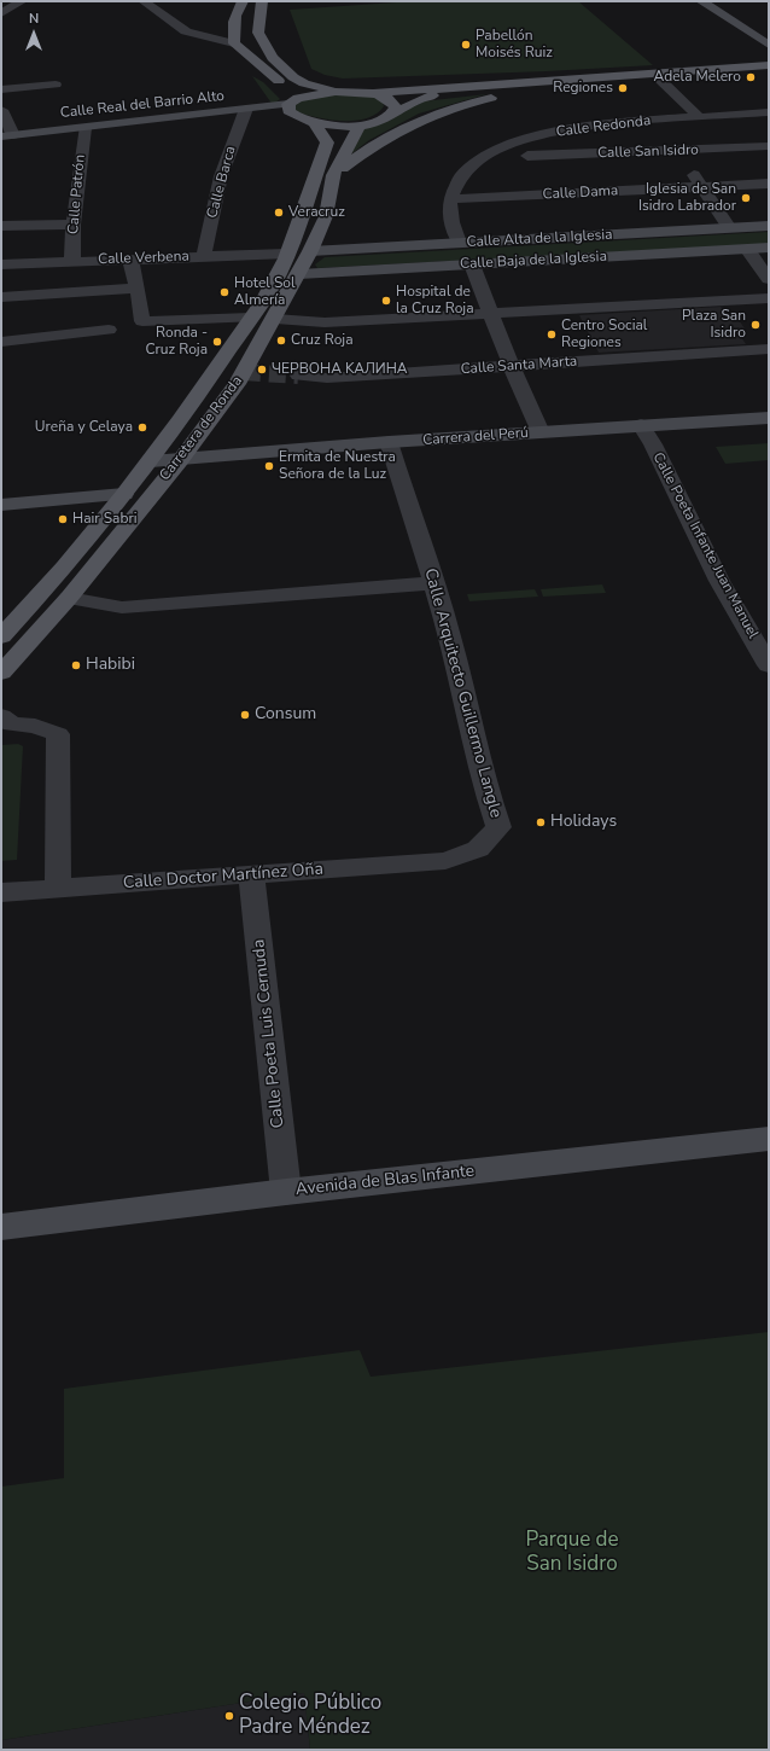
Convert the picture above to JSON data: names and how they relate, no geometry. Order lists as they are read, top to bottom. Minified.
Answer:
{"streets":{"main road":["Carretera de Ronda"],"street":["Calle Real del Barrio Alto","Calle Redonda","Calle San Isidro","Calle Barca","Calle Dama","Calle Patrón","Calle Alta de la Iglesia","Calle Verbena","Calle Baja de la Iglesia","Calle Santa Marta","Carrera del Perú","Calle Poeta Infante Juan Manuel","Calle Arquitecto Guillermo Langle","Calle Doctor Martínez Oña","Calle Poeta Luis Cernuda","Avenida de Blas Infante"]},"crossings":[["Calle Real del Barrio Alto","Calle Barca"],["Calle Real del Barrio Alto","Calle Patrón"],["Calle Redonda","Calle San Isidro"],["Calle Redonda","Calle Dama"],["Calle Barca","Calle Verbena"],["Calle Patrón","Calle Verbena"],["Calle Alta de la Iglesia","Carretera de Ronda"],["Calle Verbena","Carretera de Ronda"],["Calle Baja de la Iglesia","Carretera de Ronda"],["Carretera de Ronda","Carrera del Perú"],["Carrera del Perú","Calle Poeta Infante Juan Manuel"],["Carrera del Perú","Calle Arquitecto Guillermo Langle"],["Calle Arquitecto Guillermo Langle","Calle Doctor Martínez Oña"],["Calle Doctor Martínez Oña","Calle Poeta Luis Cernuda"],["Calle Poeta Luis Cernuda","Avenida de Blas Infante"]],"parks":["Parque de San Isidro"],"places":["Pabellón Moisés Ruiz","Adela Melero","Regiones","Iglesia de San Isidro Labrador","Veracruz","Hotel Sol Almería","Hospital de la Cruz Roja","Plaza San Isidro","Centro Social Regiones","Cruz Roja","Ronda - Cruz Roja","ЧЕРВOHA KAЛИHA","Ureña y Celaya","Ermita de Nuestra Señora de la Luz","Hair Sabri","Habibi","Consum","Holidays","Colegio Público Padre Méndez"],"north":"top"}
